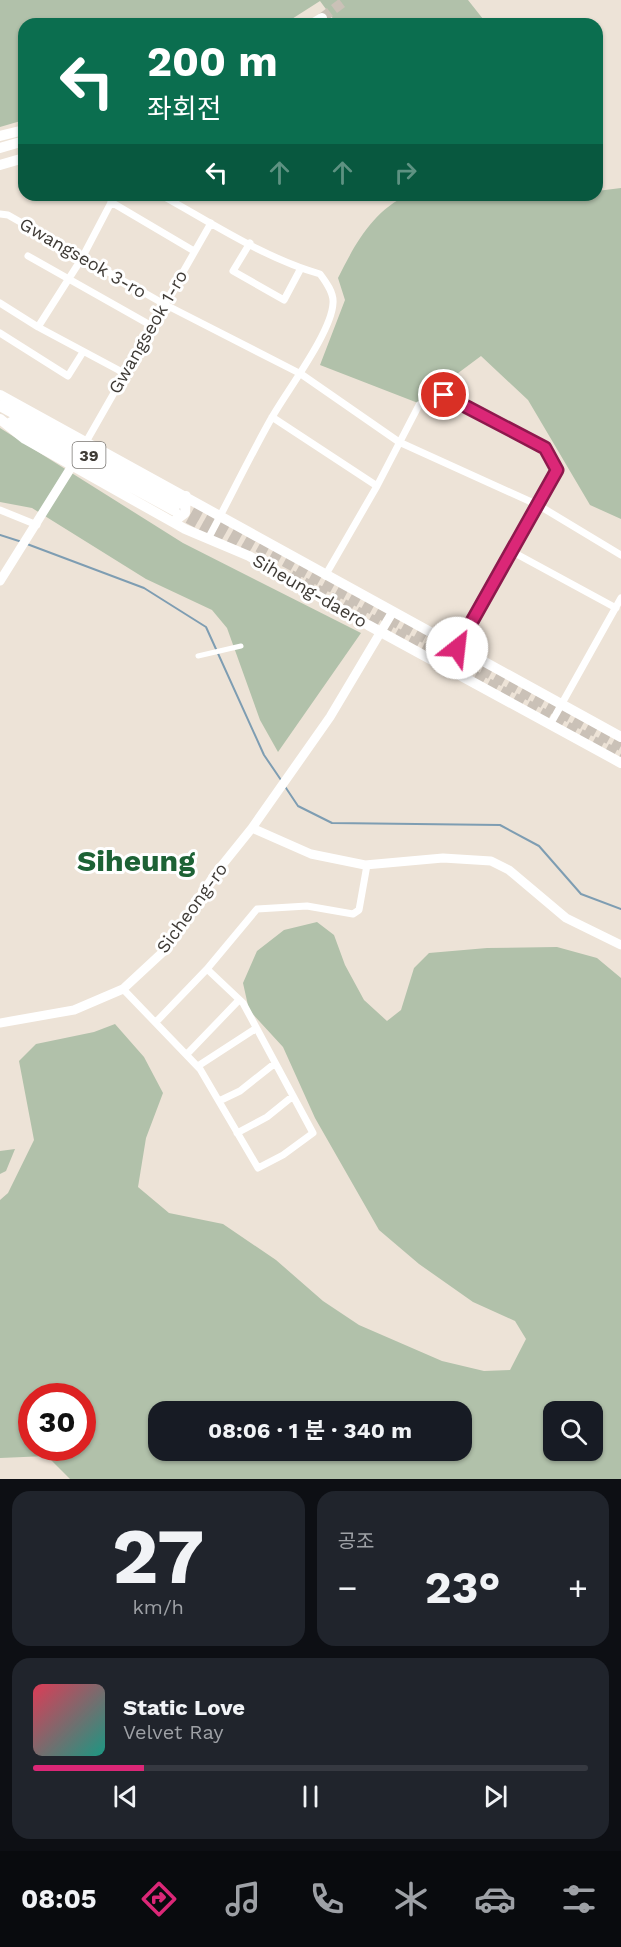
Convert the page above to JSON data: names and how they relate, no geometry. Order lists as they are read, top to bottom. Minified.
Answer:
{"streets":{"main road":["39","Siheung-daero"],"street":["Gwangseok 3-ro","Gwangseok 1-ro","Sicheong-ro"]},"crossings":[["Gwangseok 3-ro","Gwangseok 1-ro"],["Gwangseok 1-ro","Siheung-daero"],["Siheung-daero","Sicheong-ro"]],"districts":["Siheung"],"page":{"turn":["200 m","좌회전"],"limit":"30","trip":"08:06 · 1 분 · 340 m","tile":[["27","km/h"],"공조"],"heat":["−","23°","+"],"song":["Static Love","Velvet Ray"],"tabs":"08:05"}}
